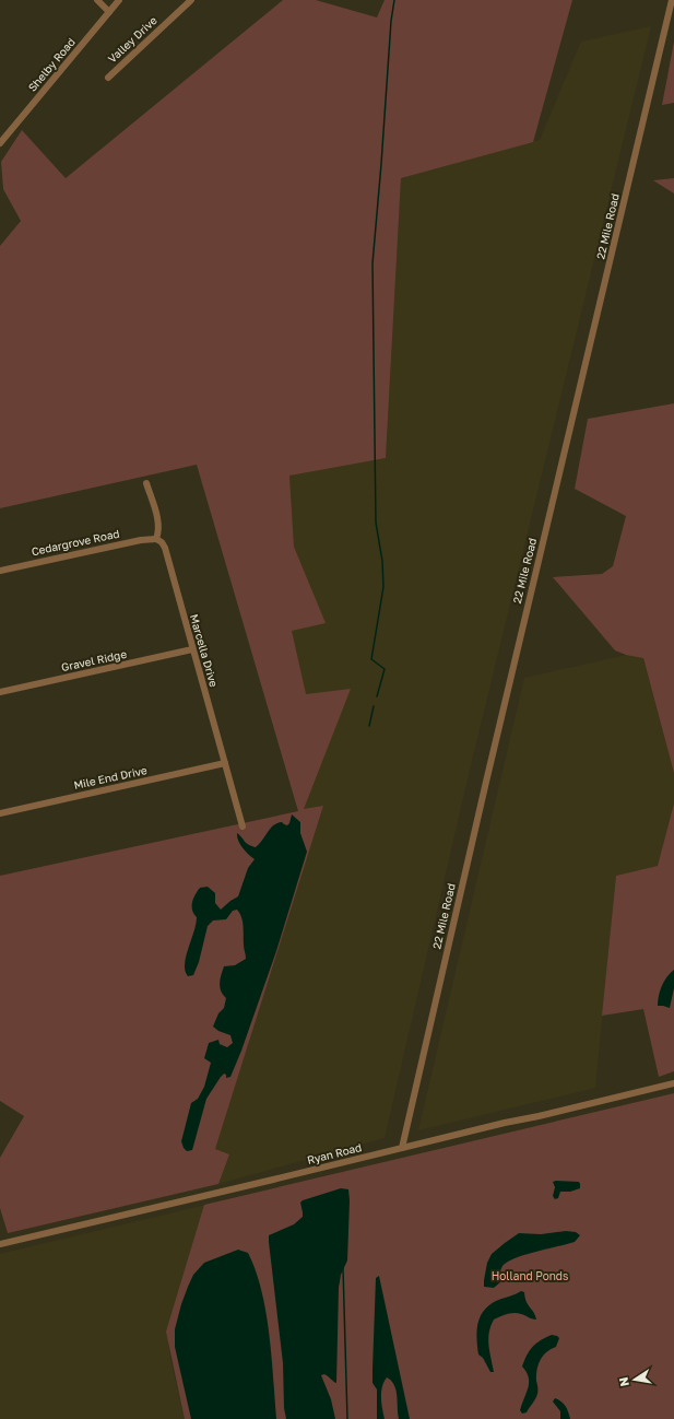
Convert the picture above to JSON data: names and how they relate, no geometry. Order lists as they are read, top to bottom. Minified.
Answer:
{"streets":{"street":["Valley Drive","Shelby Road","22 Mile Road","Cedargrove Road","Marcella Drive","Gravel Ridge","Mile End Drive","Ryan Road"]},"crossings":[["22 Mile Road","Ryan Road"],["Cedargrove Road","Marcella Drive"],["Marcella Drive","Gravel Ridge"],["Marcella Drive","Mile End Drive"]],"parks":["Holland Ponds"],"north":"left"}
